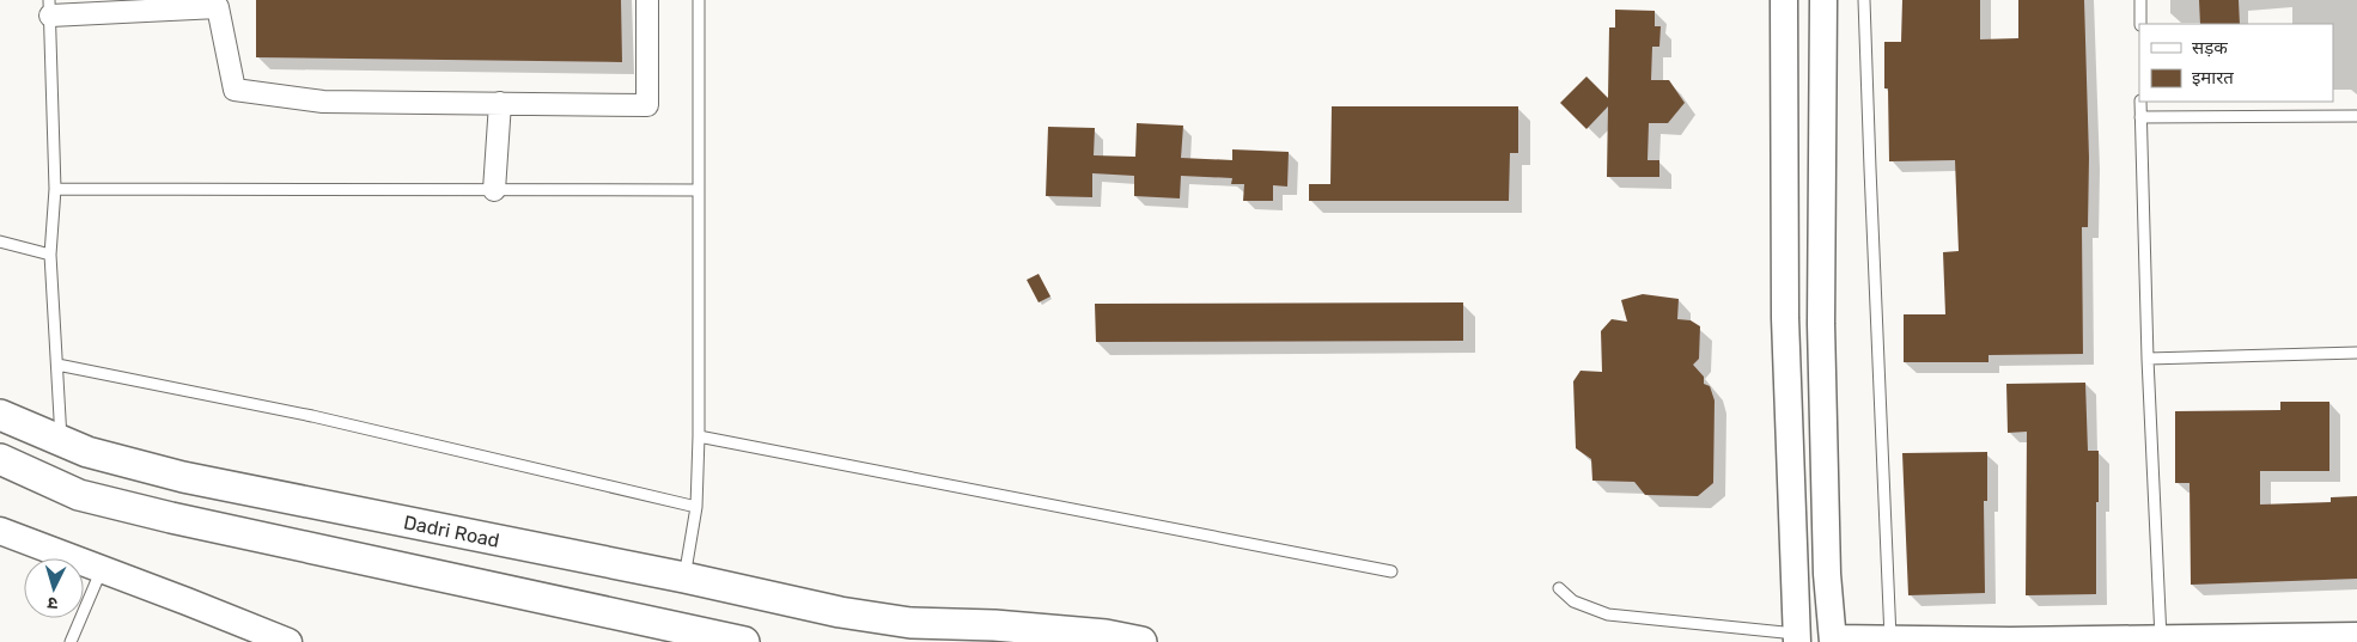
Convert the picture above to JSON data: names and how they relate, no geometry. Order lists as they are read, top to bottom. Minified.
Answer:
{"streets":{"main road":["Dadri Road"]},"legend":["सड़क","इमारत"],"north":"bottom"}
